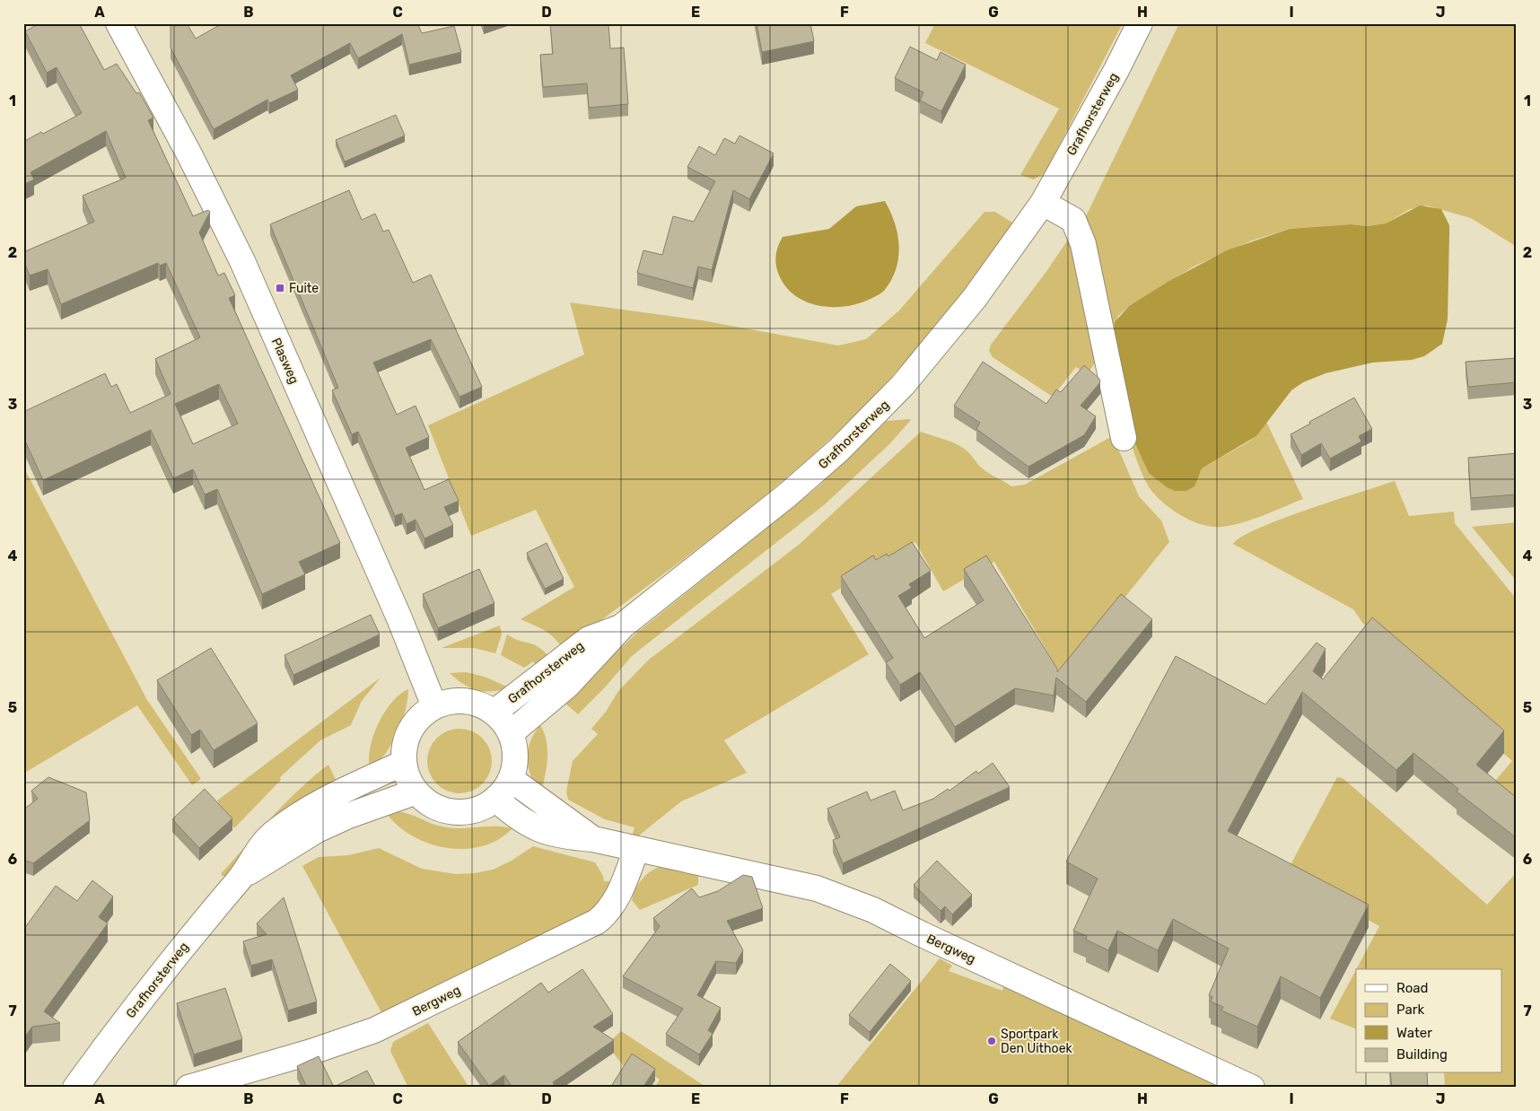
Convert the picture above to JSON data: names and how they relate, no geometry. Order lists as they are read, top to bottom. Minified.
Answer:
{"streets":{"street":["Grafhorsterweg","Plasweg","Bergweg"]},"crossings":[["Grafhorsterweg","Plasweg"],["Grafhorsterweg","Bergweg"],["Plasweg","Bergweg"]],"places":{"transit":["Fuite"],"other":["Sportpark Den Uithoek"]},"legend":["Road","Park","Water","Building"],"grid":{"columns":["A","B","C","D","E","F","G","H","I","J"],"rows":["1","2","3","4","5","6","7"]}}
